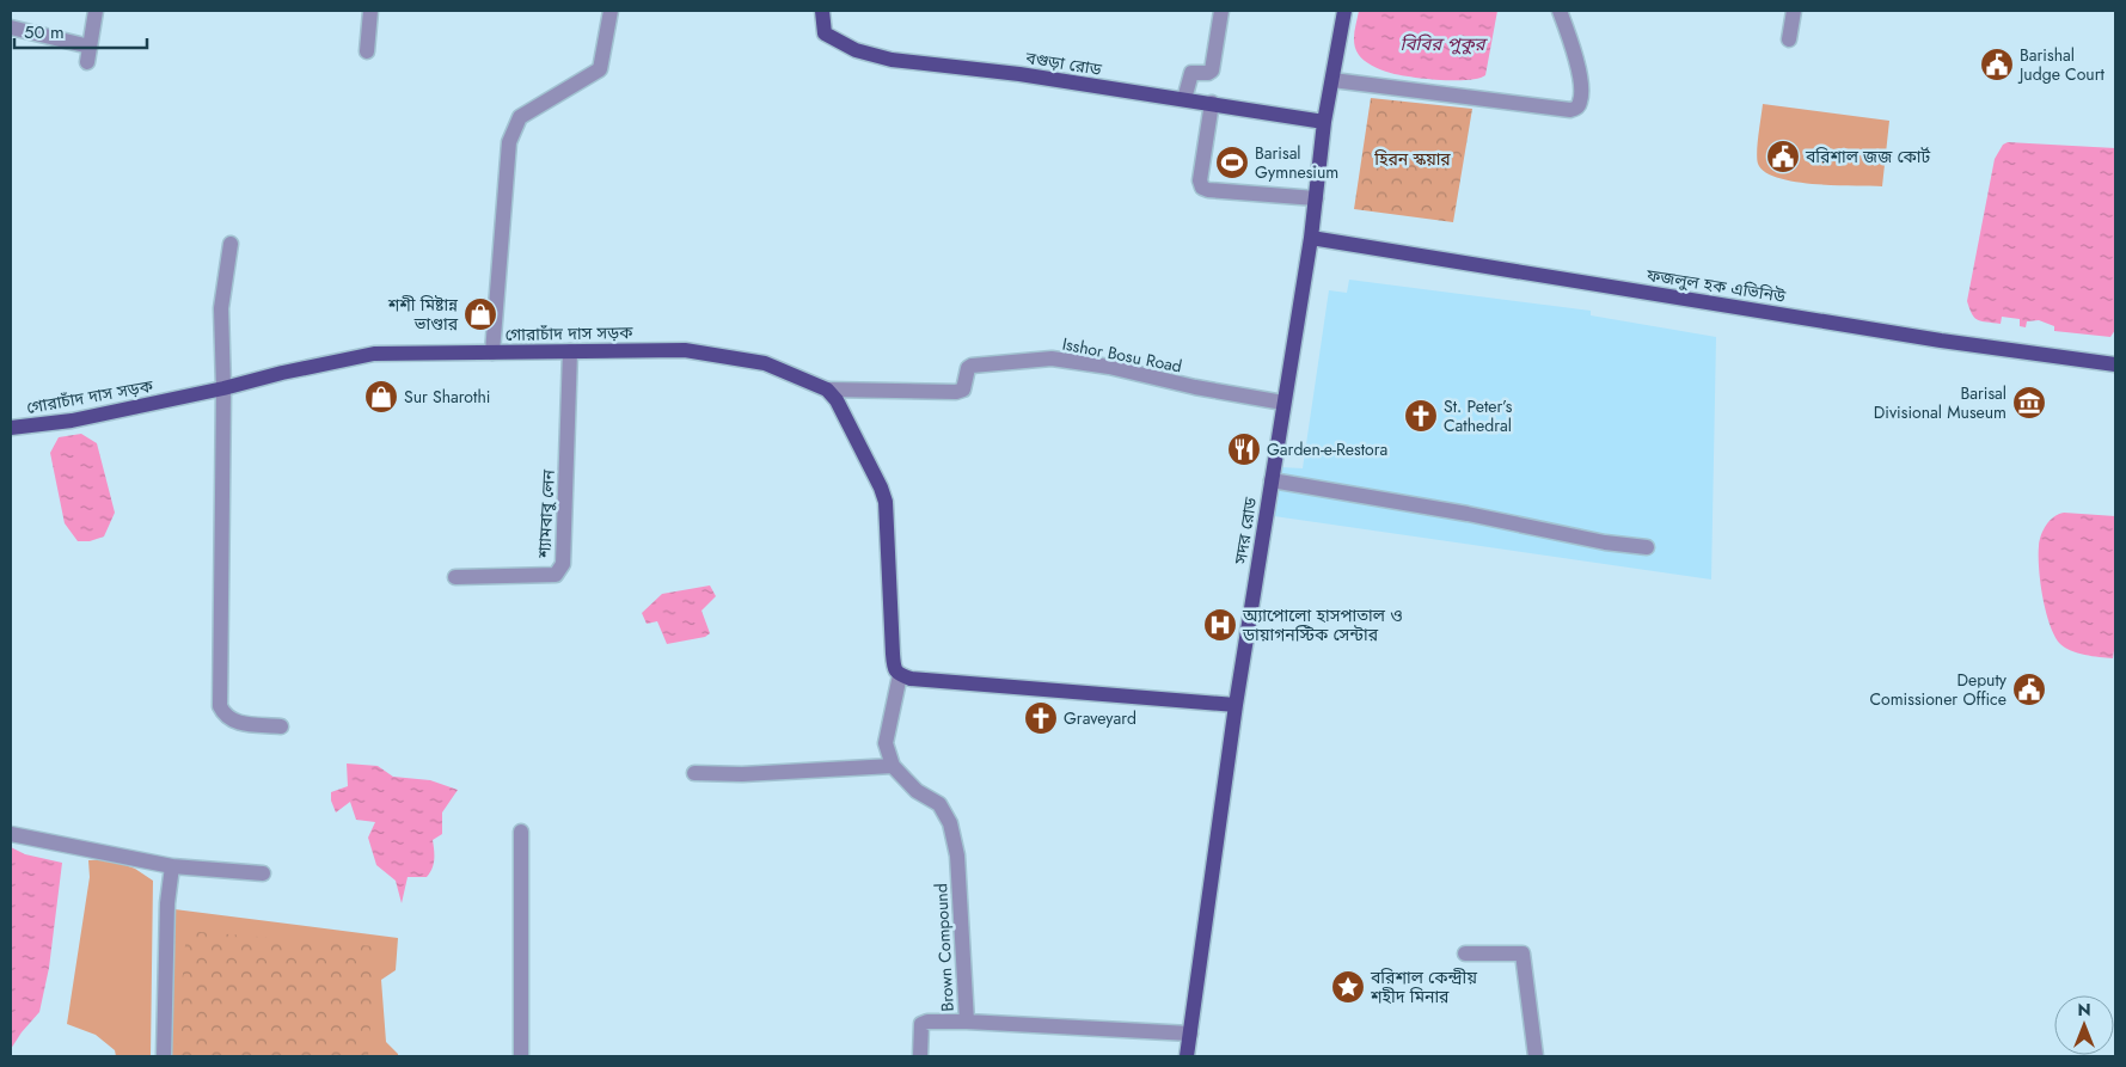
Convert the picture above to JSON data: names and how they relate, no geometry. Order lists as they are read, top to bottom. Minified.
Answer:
{"streets":{"main road":["বগুড়া রোড","ফজলুল হক এভিনিউ","গোরাচাঁদ দাস সড়ক","সদর রোড"],"street":["Isshor Bosu Road","শ্যামবাবু লেন","Brown Compound"]},"crossings":[["বগুড়া রোড","সদর রোড"],["ফজলুল হক এভিনিউ","সদর রোড"],["গোরাচাঁদ দাস সড়ক","Isshor Bosu Road"],["গোরাচাঁদ দাস সড়ক","শ্যামবাবু লেন"],["Isshor Bosu Road","সদর রোড"],["সদর রোড","Brown Compound"]],"water":["বিবির পুকুর"],"parks":["হিরন স্কয়ার"],"places":{"public building":["Barishal Judge Court","বরিশাল জজ কোর্ট","Deputy Comissioner Office"],"sports":["Barisal Gymnesium"],"shop":["শশী মিষ্টান্ন ভাণ্ডার","Sur Sharothi"],"museum":["Barisal Divisional Museum"],"church":["St. Peter’s Cathedral","Graveyard"],"restaurant":["Garden-e-Restora"],"hospital":["অ্যাপোলো হাসপাতাল ও ডায়াগনস্টিক সেন্টার"],"place":["বরিশাল কেন্দ্রীয় শহীদ মিনার"]},"scale_bar":"50 m","north":"top"}
